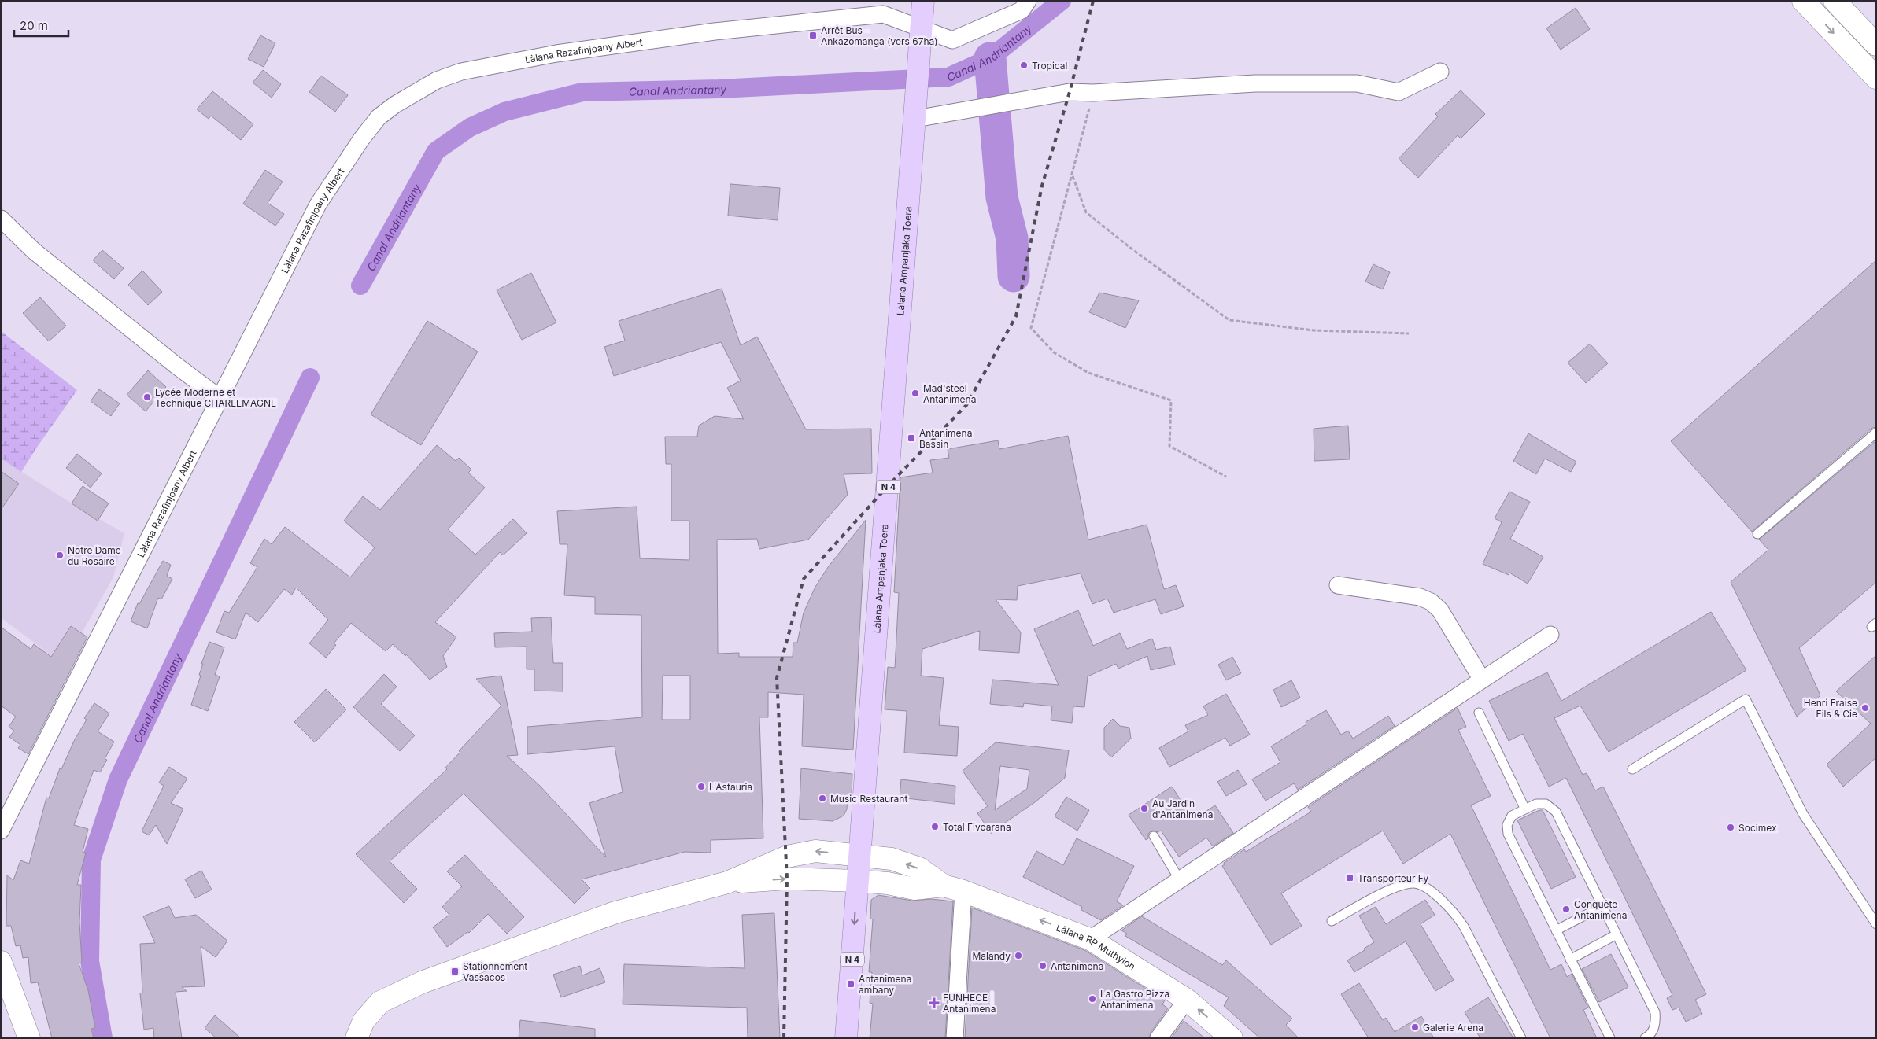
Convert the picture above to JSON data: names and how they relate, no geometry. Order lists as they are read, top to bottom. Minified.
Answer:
{"streets":{"main road":["Làlana Ampanjaka Toera","N 4"],"street":["Làlana Razafinjoany Albert","Làlana RP Muthyion"]},"crossings":[["Làlana Razafinjoany Albert","N 4"],["Làlana Ampanjaka Toera","N 4"],["Làlana Ampanjaka Toera","Làlana RP Muthyion"]],"water":["Canal Andriantany"],"places":{"transit":["Arrêt Bus - Ankazomanga (vers 67ha)","Antanimena Bassin","Transporteur Fy","Stationnement Vassacos","Antanimena ambany"],"other":["Tropical","Mad'steel Antanimena","Lycée Moderne et Technique CHARLEMAGNE","Notre Dame du Rosaire","Henri Fraise Fils & Cie","L'Astauria","Music Restaurant","Au Jardin d'Antanimena","Total Fivoarana","Socimex","Conquête Antanimena","Malandy","Antanimena","La Gastro Pizza Antanimena","Galerie Arena"],"health":["FUNHECE | Antanimena"]},"scale_bar":"20 m"}
